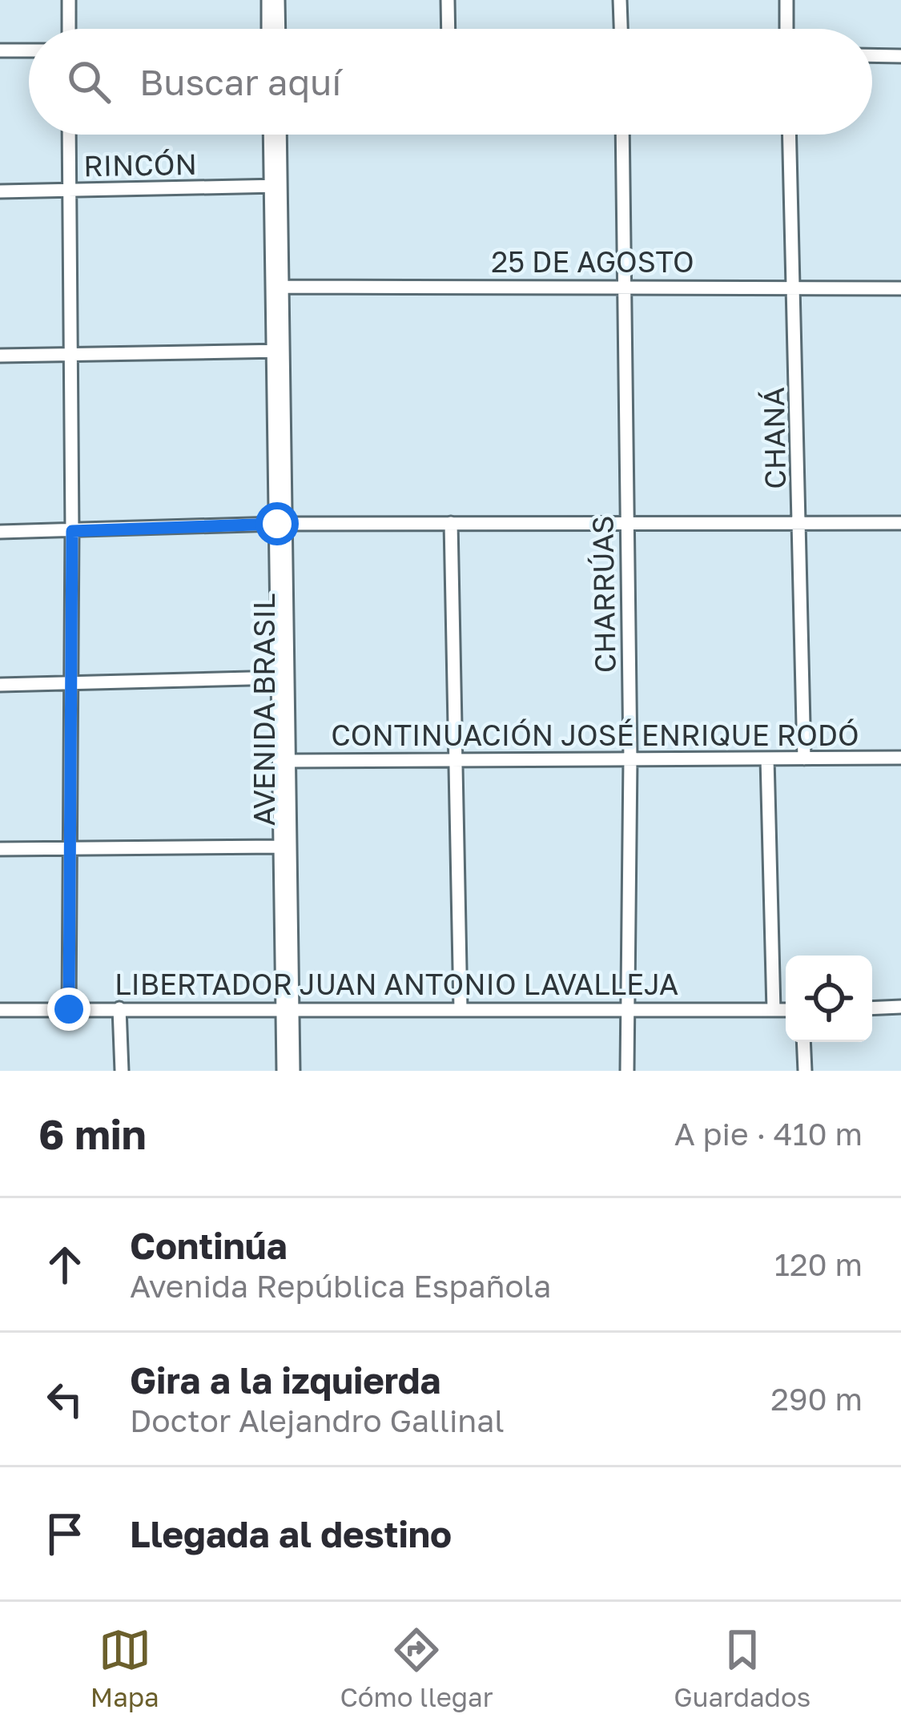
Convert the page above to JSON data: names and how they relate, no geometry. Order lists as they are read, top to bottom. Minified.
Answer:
{"streets":{"street":["RINCÓN","25 DE AGOSTO","CHANÁ","CHARRÚAS","AVENIDA BRASIL","CONTINUACIÓN JOSÉ ENRIQUE RODÓ","LIBERTADOR JUAN ANTONIO LAVALLEJA"]},"crossings":[["RINCÓN","AVENIDA BRASIL"],["25 DE AGOSTO","CHANÁ"],["25 DE AGOSTO","CHARRÚAS"],["25 DE AGOSTO","AVENIDA BRASIL"],["CHANÁ","CONTINUACIÓN JOSÉ ENRIQUE RODÓ"],["CHARRÚAS","CONTINUACIÓN JOSÉ ENRIQUE RODÓ"],["CHARRÚAS","LIBERTADOR JUAN ANTONIO LAVALLEJA"],["AVENIDA BRASIL","CONTINUACIÓN JOSÉ ENRIQUE RODÓ"],["AVENIDA BRASIL","LIBERTADOR JUAN ANTONIO LAVALLEJA"]],"page":{"search":"Buscar aquí","heading":["6 min","A pie · 410 m"],"list":[["Continúa","Avenida República Española","120 m"],["Gira a la izquierda","Doctor Alejandro Gallinal","290 m"],"Llegada al destino"],"nav":["Mapa","Cómo llegar","Guardados"]}}
